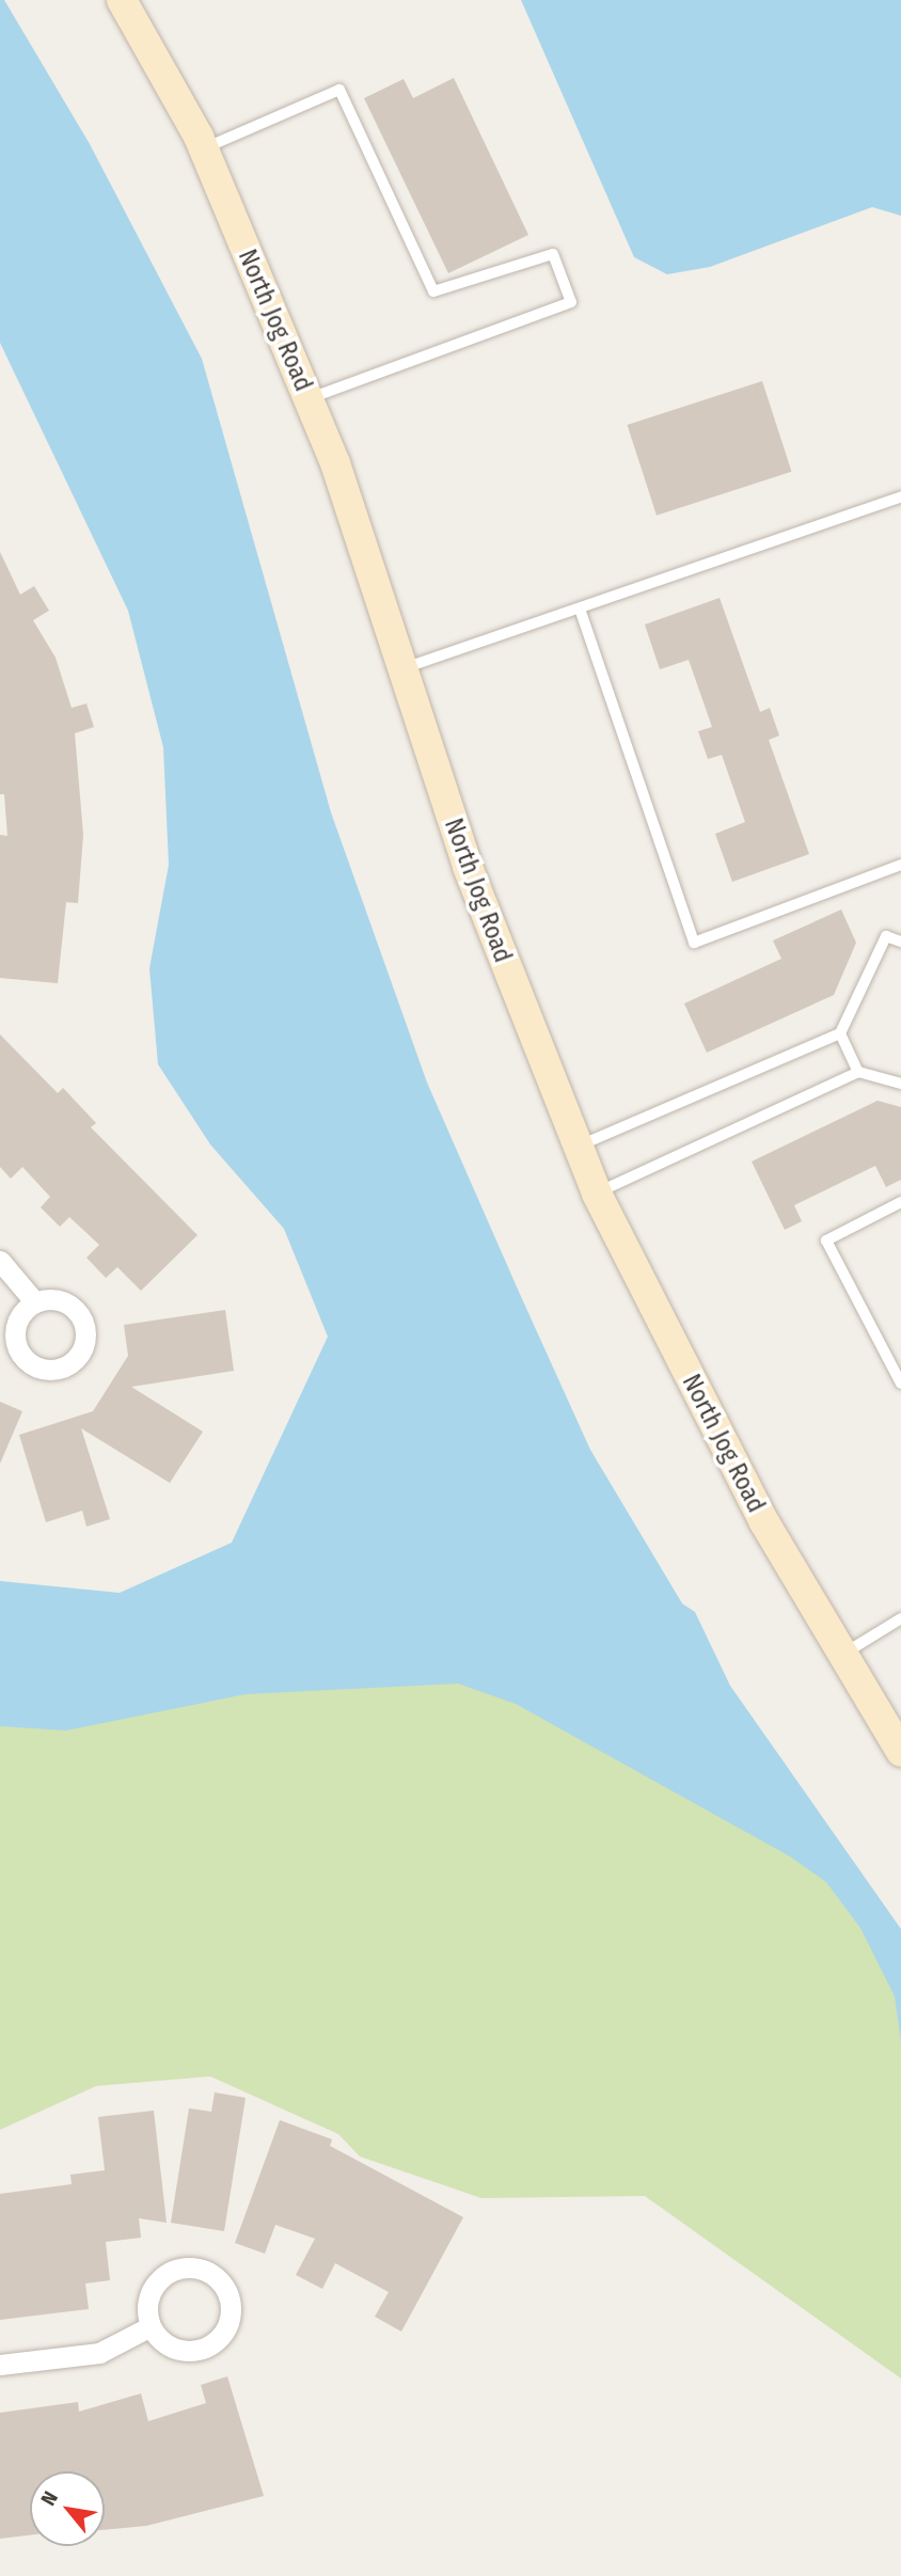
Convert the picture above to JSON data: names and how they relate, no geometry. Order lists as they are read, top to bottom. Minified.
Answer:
{"streets":{"street":["North Jog Road"]},"north":"top left"}
